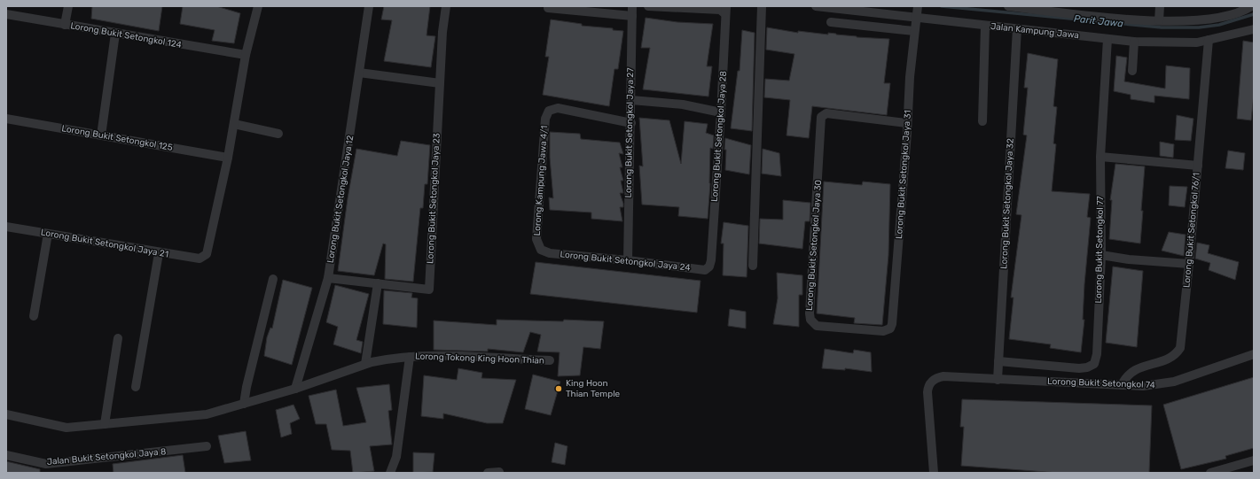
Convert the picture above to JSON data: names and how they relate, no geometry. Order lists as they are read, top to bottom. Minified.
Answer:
{"streets":{"street":["Jalan Kampung Jawa","Lorong Bukit Setongkol 124","Lorong Bukit Setongkol Jaya 27","Lorong Bukit Setongkol Jaya 28","Lorong Bukit Setongkol 125","Lorong Bukit Setongkol Jaya 31","Lorong Kampung Jawa 4/1","Lorong Bukit Setongkol Jaya 23","Lorong Bukit Setongkol Jaya 12","Lorong Bukit Setongkol Jaya 32","Lorong Bukit Setongkol 76/1","Lorong Bukit Setongkol Jaya 21","Lorong Bukit Setongkol Jaya 30","Lorong Bukit Setongkol 77","Lorong Bukit Setongkol Jaya 24","Lorong Tokong King Hoon Thian","Lorong Bukit Setongkol 74","Jalan Bukit Setongkol Jaya 8"]},"crossings":[["Jalan Kampung Jawa","Lorong Bukit Setongkol Jaya 31"],["Jalan Kampung Jawa","Lorong Bukit Setongkol Jaya 32"],["Jalan Kampung Jawa","Lorong Bukit Setongkol 76/1"],["Jalan Kampung Jawa","Lorong Bukit Setongkol 77"],["Lorong Bukit Setongkol Jaya 27","Lorong Kampung Jawa 4/1"],["Lorong Bukit Setongkol Jaya 27","Lorong Bukit Setongkol Jaya 24"],["Lorong Bukit Setongkol Jaya 28","Lorong Bukit Setongkol Jaya 24"],["Lorong Bukit Setongkol 125","Lorong Bukit Setongkol Jaya 21"],["Lorong Bukit Setongkol Jaya 31","Lorong Bukit Setongkol Jaya 30"],["Lorong Kampung Jawa 4/1","Lorong Bukit Setongkol Jaya 24"],["Lorong Bukit Setongkol Jaya 23","Lorong Bukit Setongkol Jaya 12"],["Lorong Bukit Setongkol Jaya 12","Lorong Tokong King Hoon Thian"],["Lorong Bukit Setongkol Jaya 32","Lorong Bukit Setongkol 77"],["Lorong Bukit Setongkol Jaya 32","Lorong Bukit Setongkol 74"],["Lorong Bukit Setongkol 76/1","Lorong Bukit Setongkol 74"]],"water":["Parit Jawa"],"places":["King Hoon Thian Temple"]}
